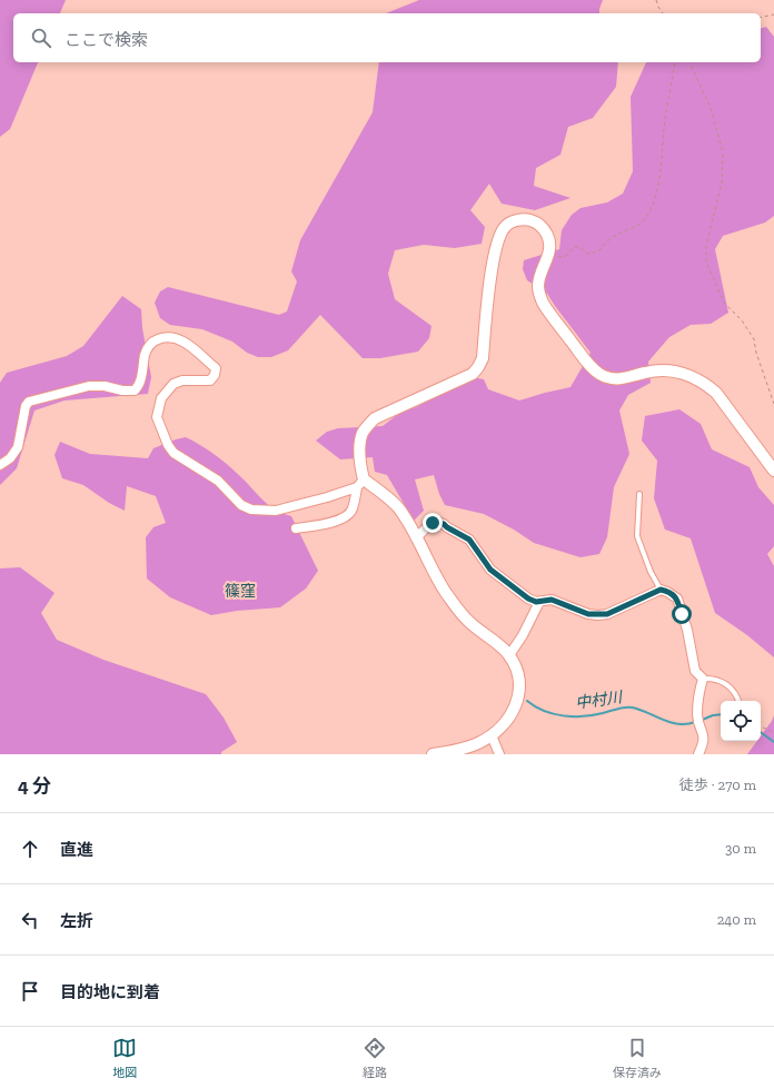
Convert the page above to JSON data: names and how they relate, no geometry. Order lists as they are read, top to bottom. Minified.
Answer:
{"districts":["篠窪"],"water":["中村川"],"page":{"search":"ここで検索","heading":["4 分","徒歩 · 270 m"],"list":[["直進","30 m"],["左折","240 m"],"目的地に到着"],"nav":["地図","経路","保存済み"]}}
